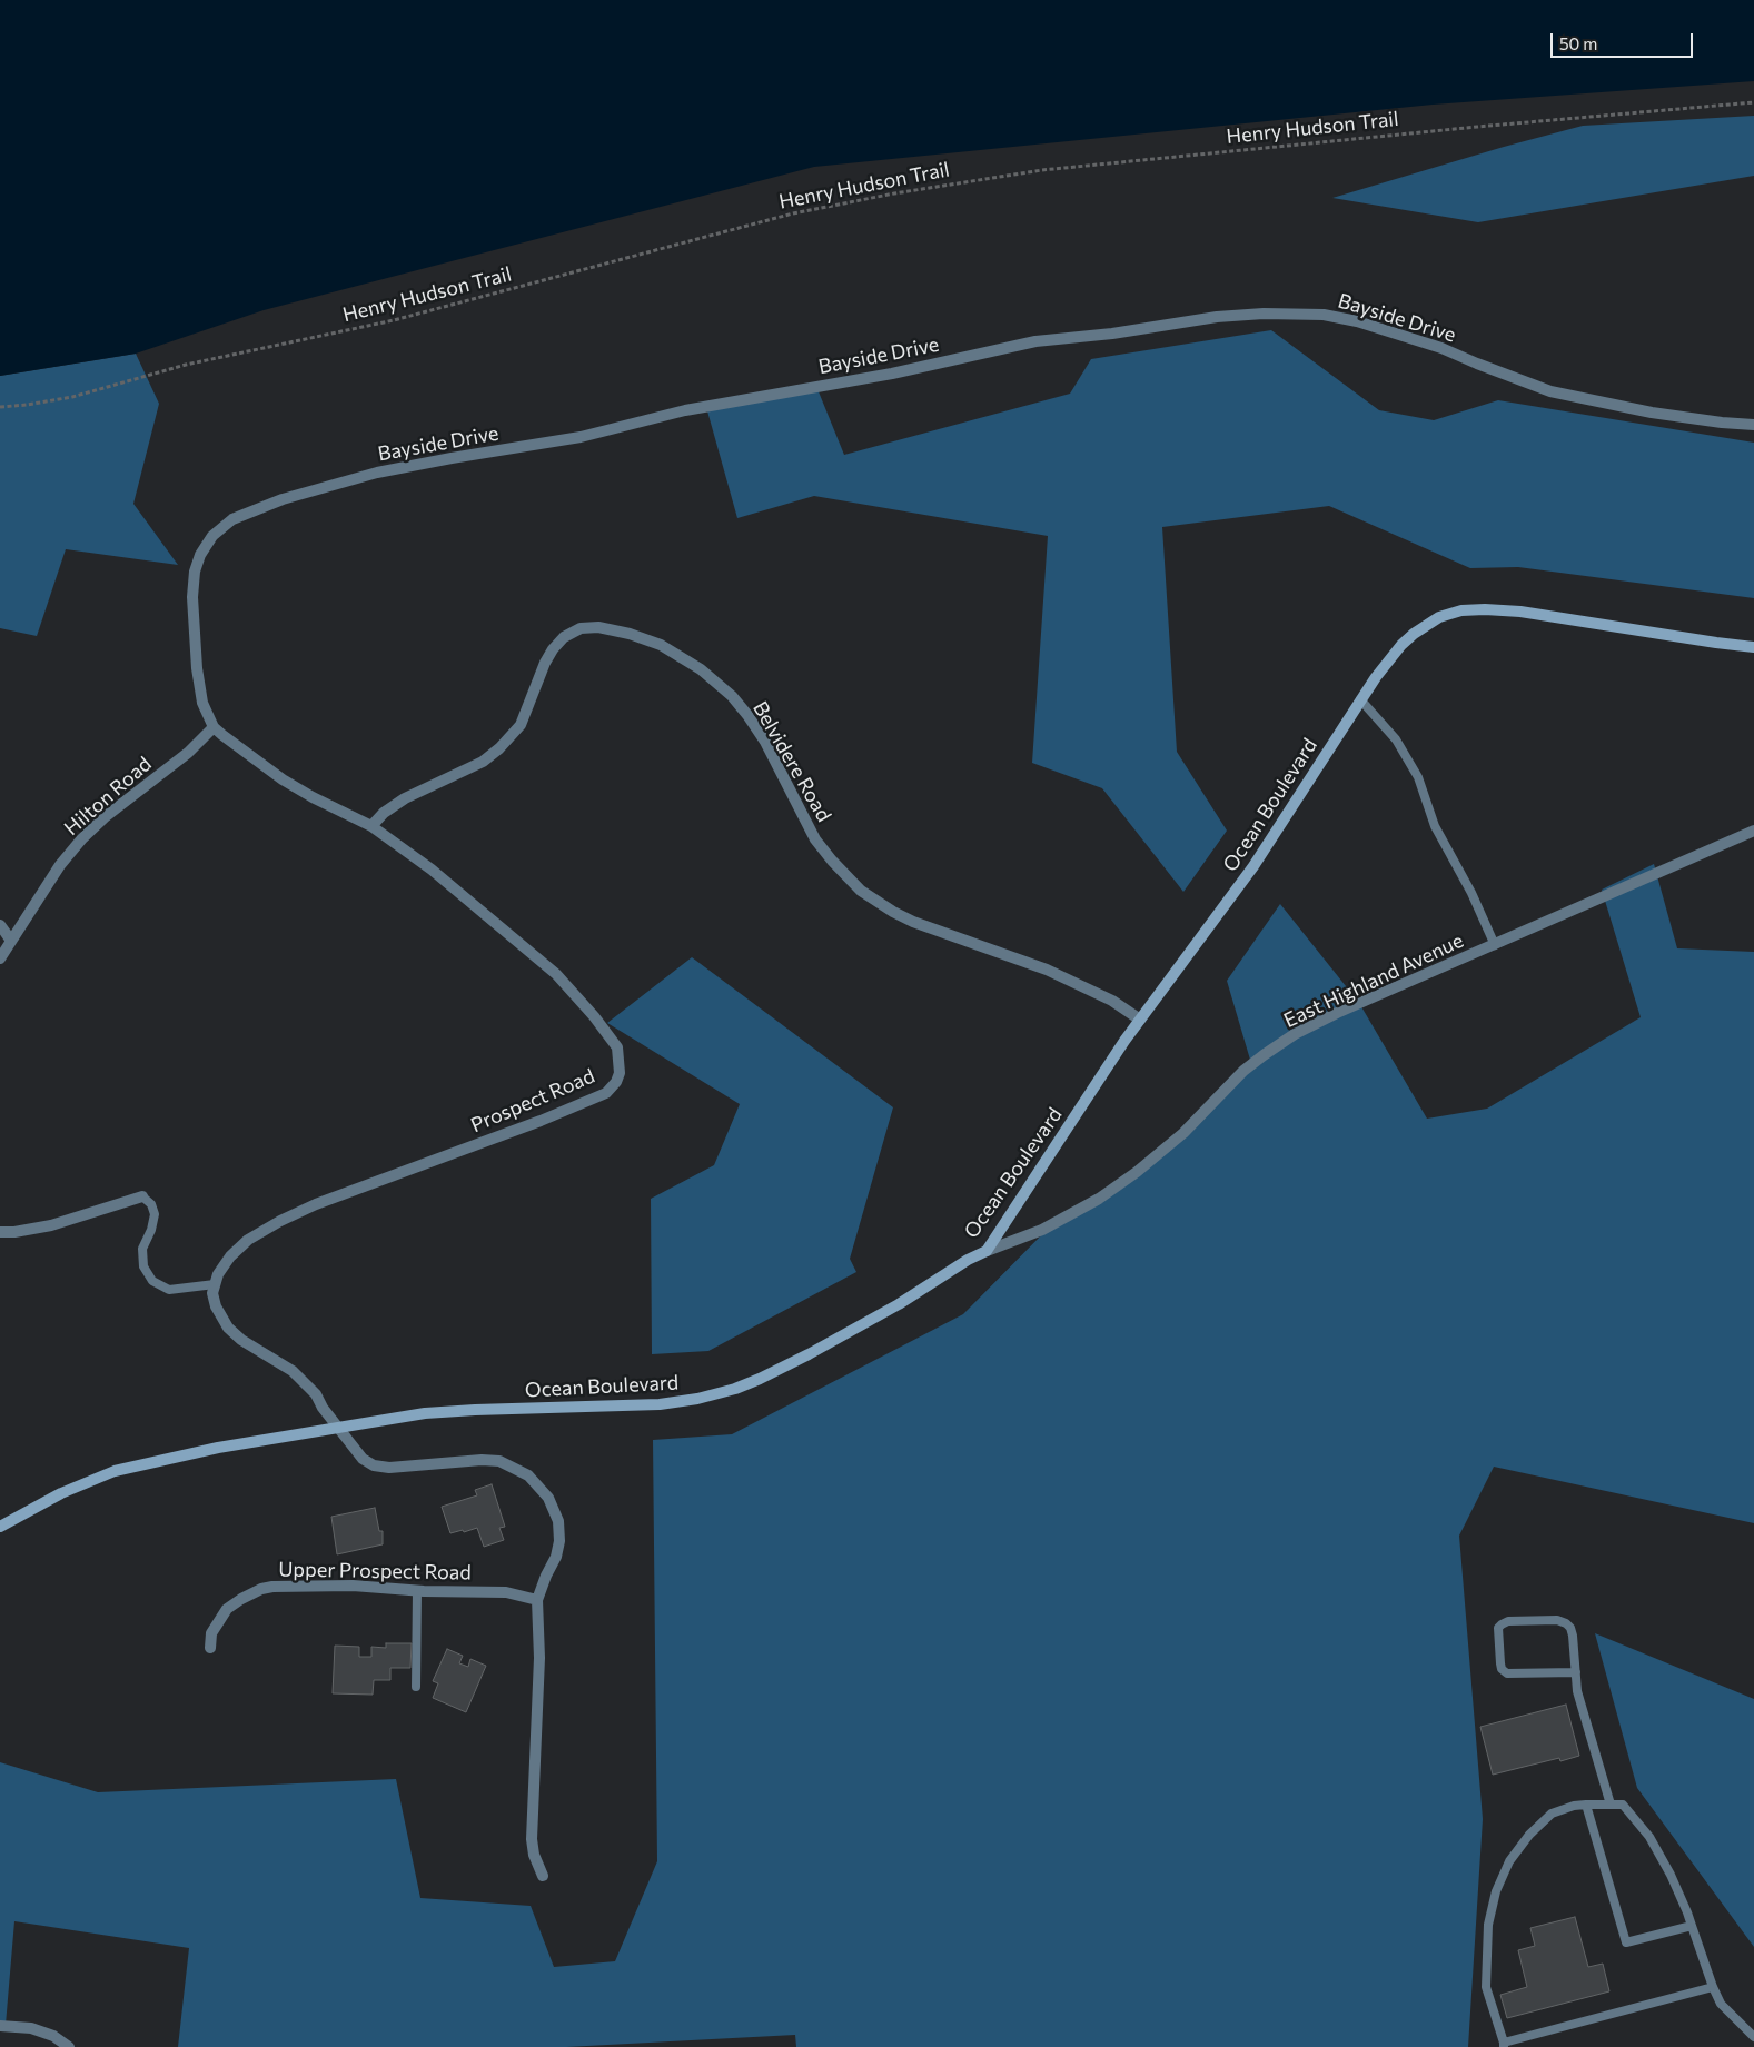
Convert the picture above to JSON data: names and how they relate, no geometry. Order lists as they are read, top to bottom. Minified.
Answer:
{"streets":{"street":["Bayside Drive","Belvidere Road","Hilton Road","Ocean Boulevard","East Highland Avenue","Prospect Road","Upper Prospect Road"],"path":["Henry Hudson Trail"]},"crossings":[["Bayside Drive","Hilton Road"],["Bayside Drive","Prospect Road"],["Belvidere Road","Ocean Boulevard"],["Belvidere Road","Prospect Road"],["Hilton Road","Prospect Road"],["Ocean Boulevard","East Highland Avenue"]],"scale_bar":"50 m"}
